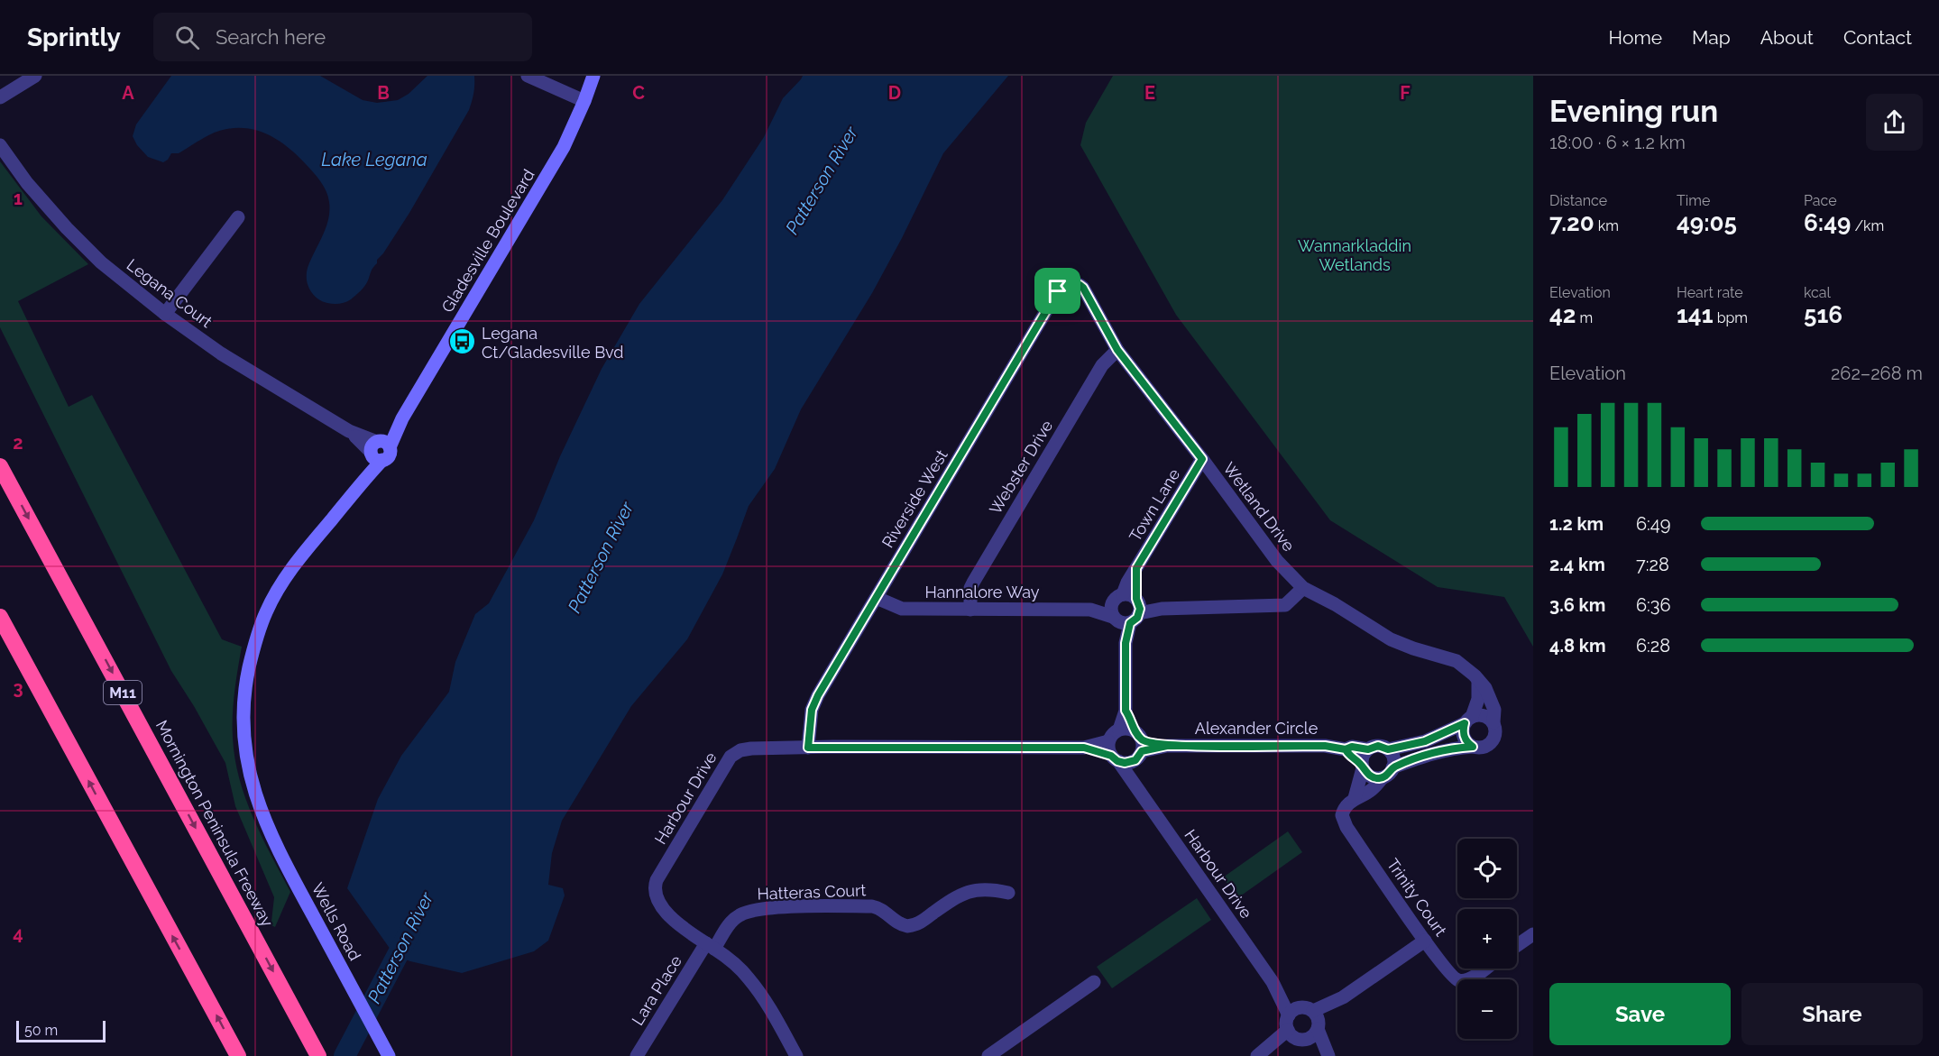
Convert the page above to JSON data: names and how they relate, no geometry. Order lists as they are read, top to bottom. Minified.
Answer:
{"streets":{"highway":["M11","Mornington Peninsula Freeway"],"main road":["Gladesville Boulevard","Wells Road"],"street":["Legana Court","Webster Drive","Riverside West","Town Lane","Wetland Drive","Hannalore Way","Alexander Circle","Harbour Drive","Hatteras Court","Trinity Court","Lara Place"]},"crossings":[["Gladesville Boulevard","Legana Court"],["Gladesville Boulevard","Wells Road"],["Webster Drive","Wetland Drive"],["Webster Drive","Hannalore Way"],["Riverside West","Wetland Drive"],["Riverside West","Hannalore Way"],["Riverside West","Harbour Drive"],["Town Lane","Wetland Drive"],["Town Lane","Hannalore Way"],["Wetland Drive","Hannalore Way"],["Alexander Circle","Harbour Drive"],["Harbour Drive","Hatteras Court"],["Harbour Drive","Lara Place"],["Hatteras Court","Lara Place"]],"water":["Lake Legana","Patterson River"],"parks":["Wannarkladdin Wetlands"],"places":{"bus stop":["Legana Ct/Gladesville Bvd"]},"scale_bar":"50 m","page":{"header":"Sprintly","search":"Search here","nav":["Home","Map","About","Contact"],"heading":["Evening run","18:00 · 6 × 1.2 km"],"stats":[["Distance","7.20 km"],["Time","49:05"],["Pace","6:49 /km"],["Elevation","42 m"],["Heart rate","141 bpm"],["kcal","516"]],"chart":["Elevation","262–268 m"],"list":[{"name":"1.2 km","note":"6:49"},{"name":"2.4 km","note":"7:28"},{"name":"3.6 km","note":"6:36"},{"name":"4.8 km","note":"6:28"}],"map_buttons":["+","−"],"buttons":["Save","Share"],"scale":"50 m"},"grid":{"columns":["A","B","C","D","E","F"],"rows":["1","2","3","4"]}}
